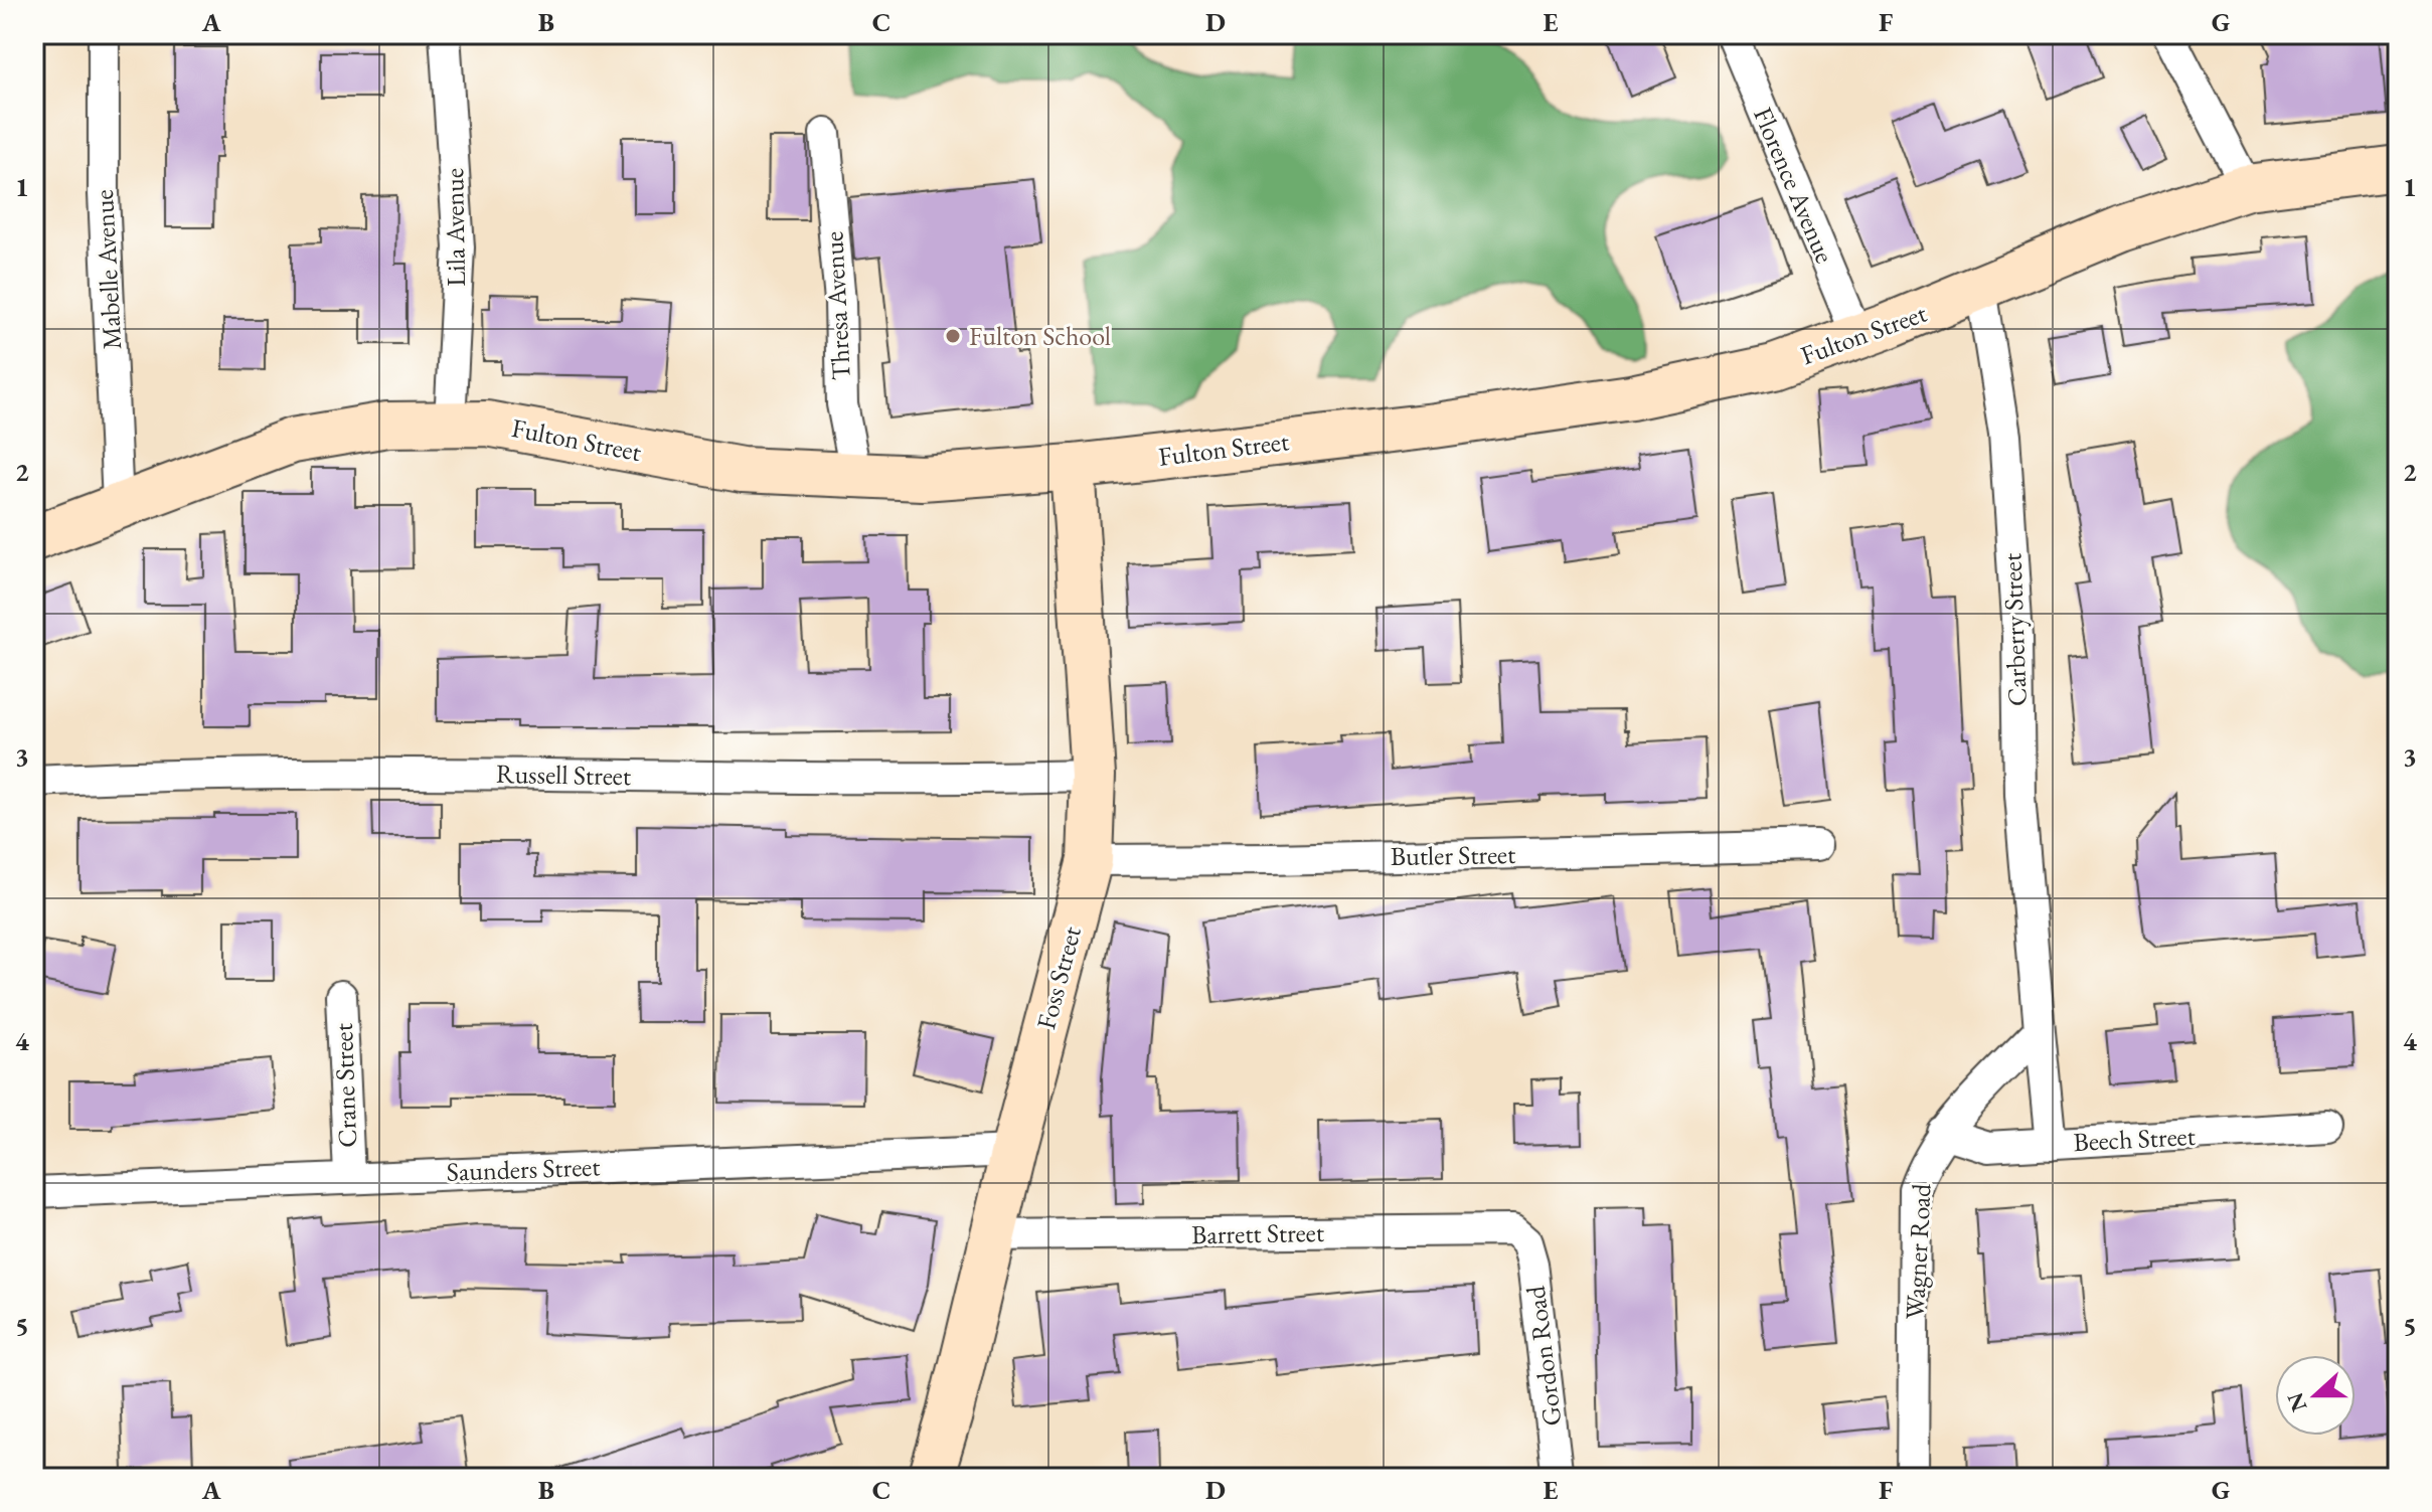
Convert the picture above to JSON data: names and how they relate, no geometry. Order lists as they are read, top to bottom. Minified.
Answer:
{"streets":{"street":["Florence Avenue","Lila Avenue","Mabelle Avenue","Thresa Avenue","Fulton Street","Carberry Street","Russell Street","Butler Street","Foss Street","Crane Street","Beech Street","Saunders Street","Barrett Street","Wagner Road","Gordon Road"]},"crossings":[["Florence Avenue","Fulton Street"],["Lila Avenue","Fulton Street"],["Mabelle Avenue","Fulton Street"],["Thresa Avenue","Fulton Street"],["Fulton Street","Carberry Street"],["Fulton Street","Foss Street"],["Carberry Street","Wagner Road"],["Russell Street","Foss Street"],["Butler Street","Foss Street"],["Foss Street","Saunders Street"],["Foss Street","Barrett Street"],["Crane Street","Saunders Street"],["Beech Street","Wagner Road"],["Barrett Street","Gordon Road"]],"places":["Fulton School"],"north":"left","grid":{"columns":["A","B","C","D","E","F","G"],"rows":["1","2","3","4","5"]}}
